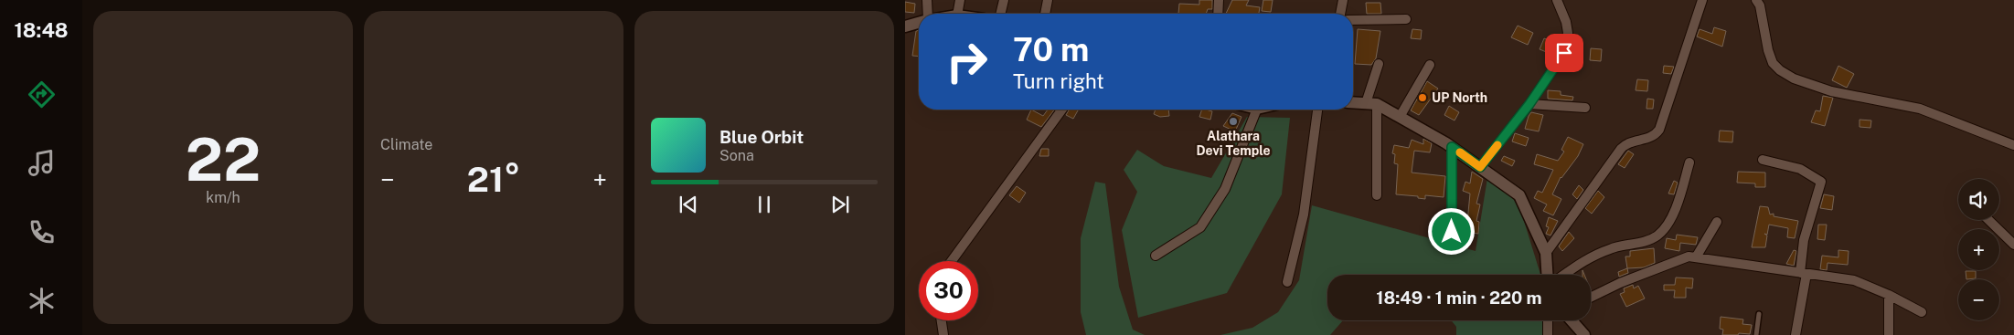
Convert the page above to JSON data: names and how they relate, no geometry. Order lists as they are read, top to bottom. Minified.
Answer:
{"places":["UP North","Alathara Devi Temple"],"page":{"tabs":"18:48","tile":[["22","km/h"],"Climate"],"turn":["70 m","Turn right"],"song":["Blue Orbit","Sona"],"heat":["−","21°","+"],"map_buttons":["+","−"],"limit":"30","trip":"18:49 · 1 min · 220 m"}}
